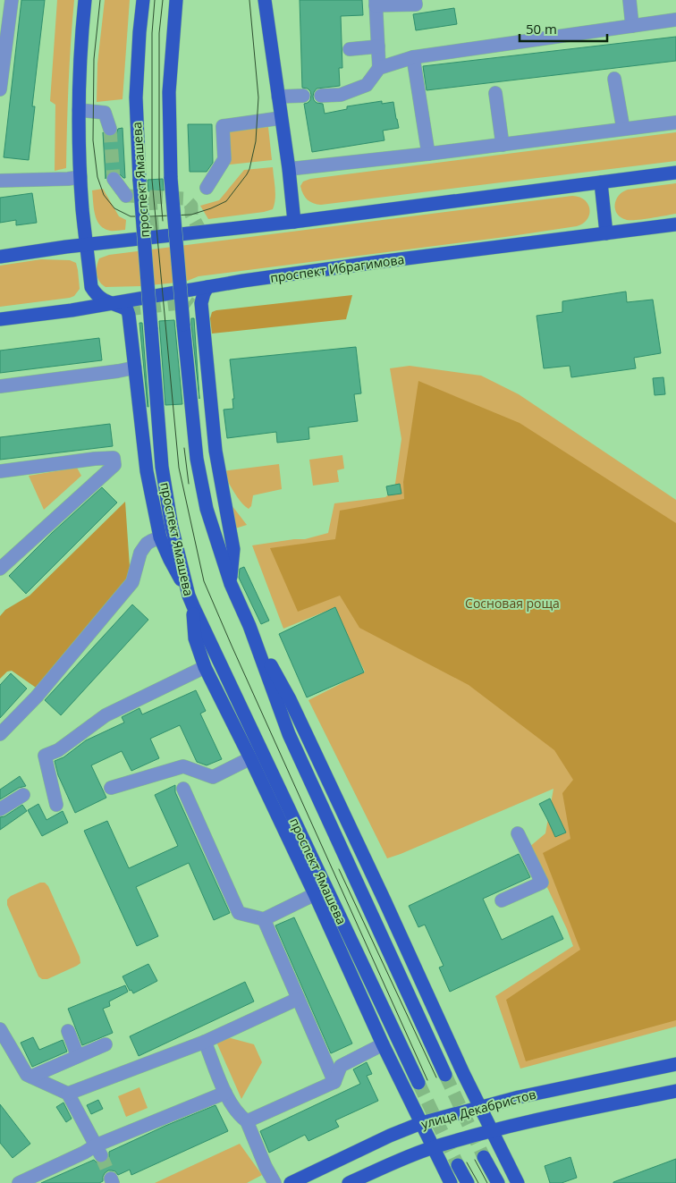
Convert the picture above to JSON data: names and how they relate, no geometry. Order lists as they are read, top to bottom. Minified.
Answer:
{"streets":{"main road":["проспект Ямашева","проспект Ибрагимова","улица Декабристов"]},"parks":["Сосновая роща"],"scale_bar":"50 m"}
